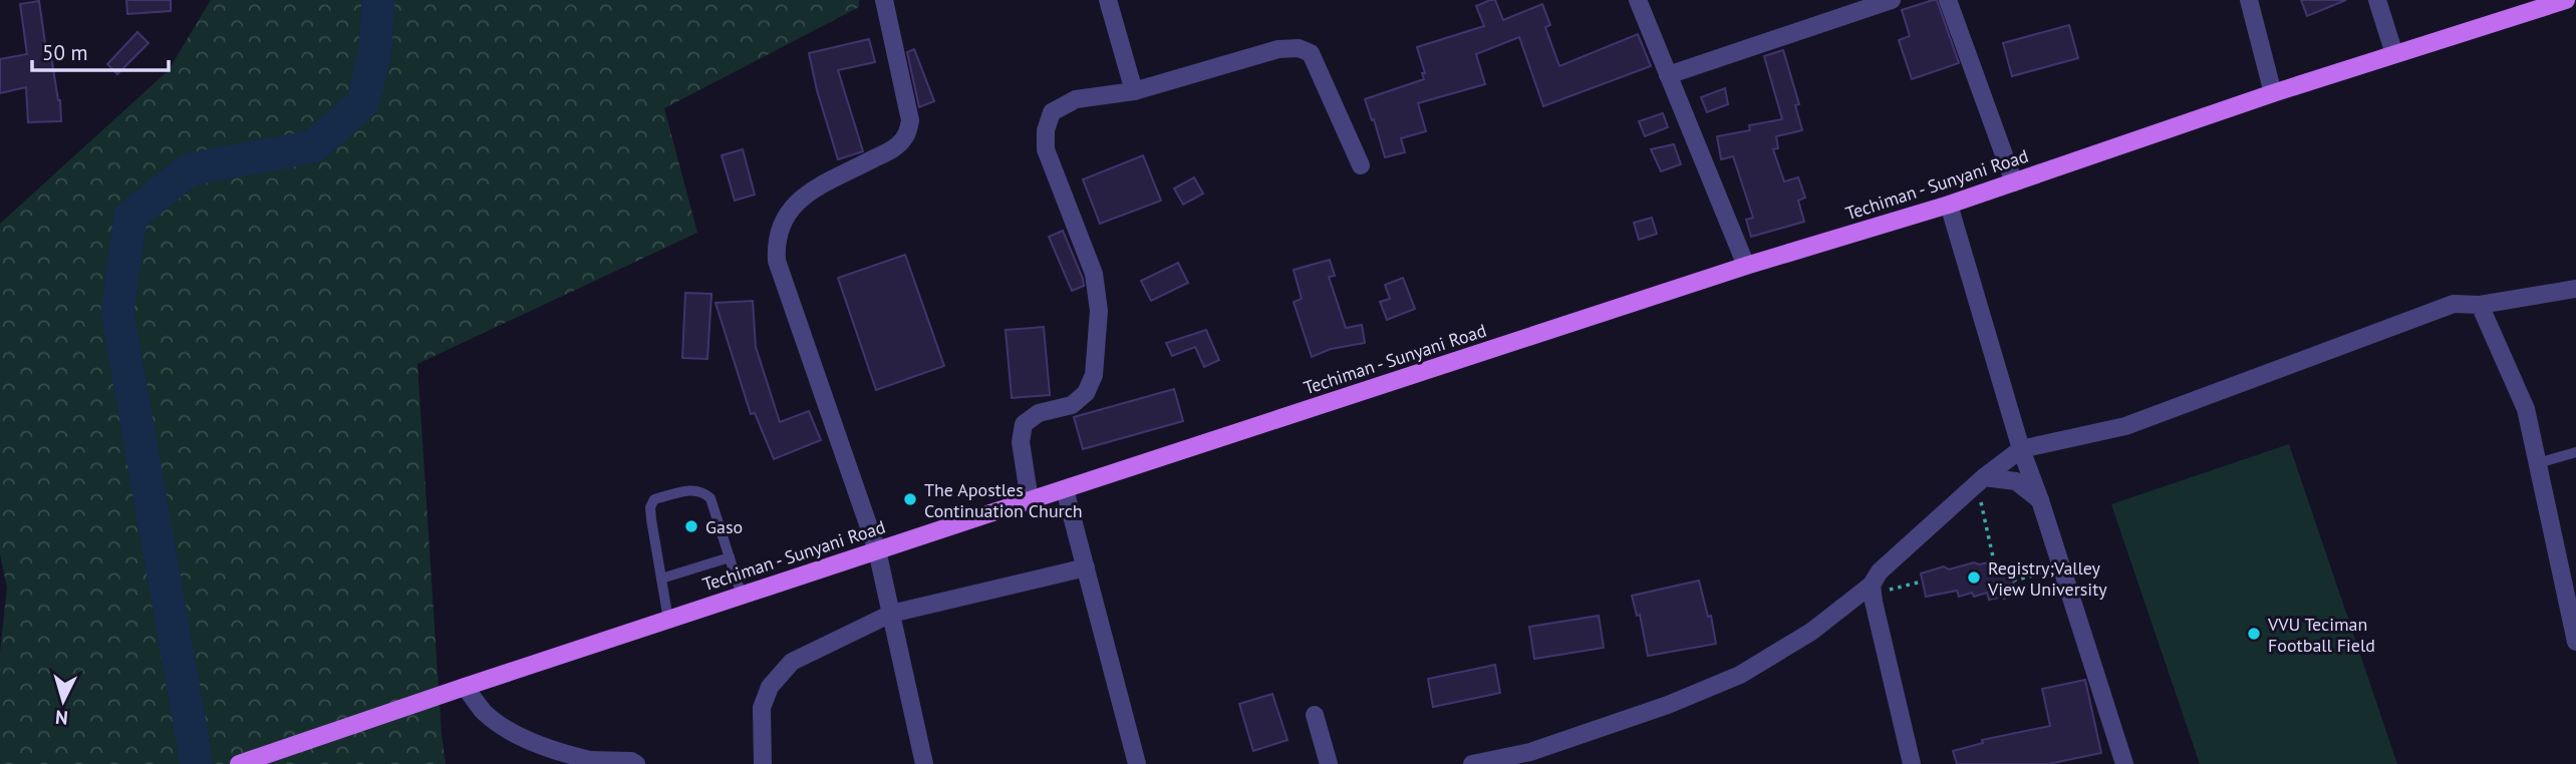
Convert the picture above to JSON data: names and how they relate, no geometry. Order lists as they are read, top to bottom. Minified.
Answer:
{"streets":{"main road":["Techiman - Sunyani Road"]},"places":["The Apostles Continuation Church","Gaso","Registry;Valley View University","VVU Teciman Football Field"],"scale_bar":"50 m","north":"bottom"}
